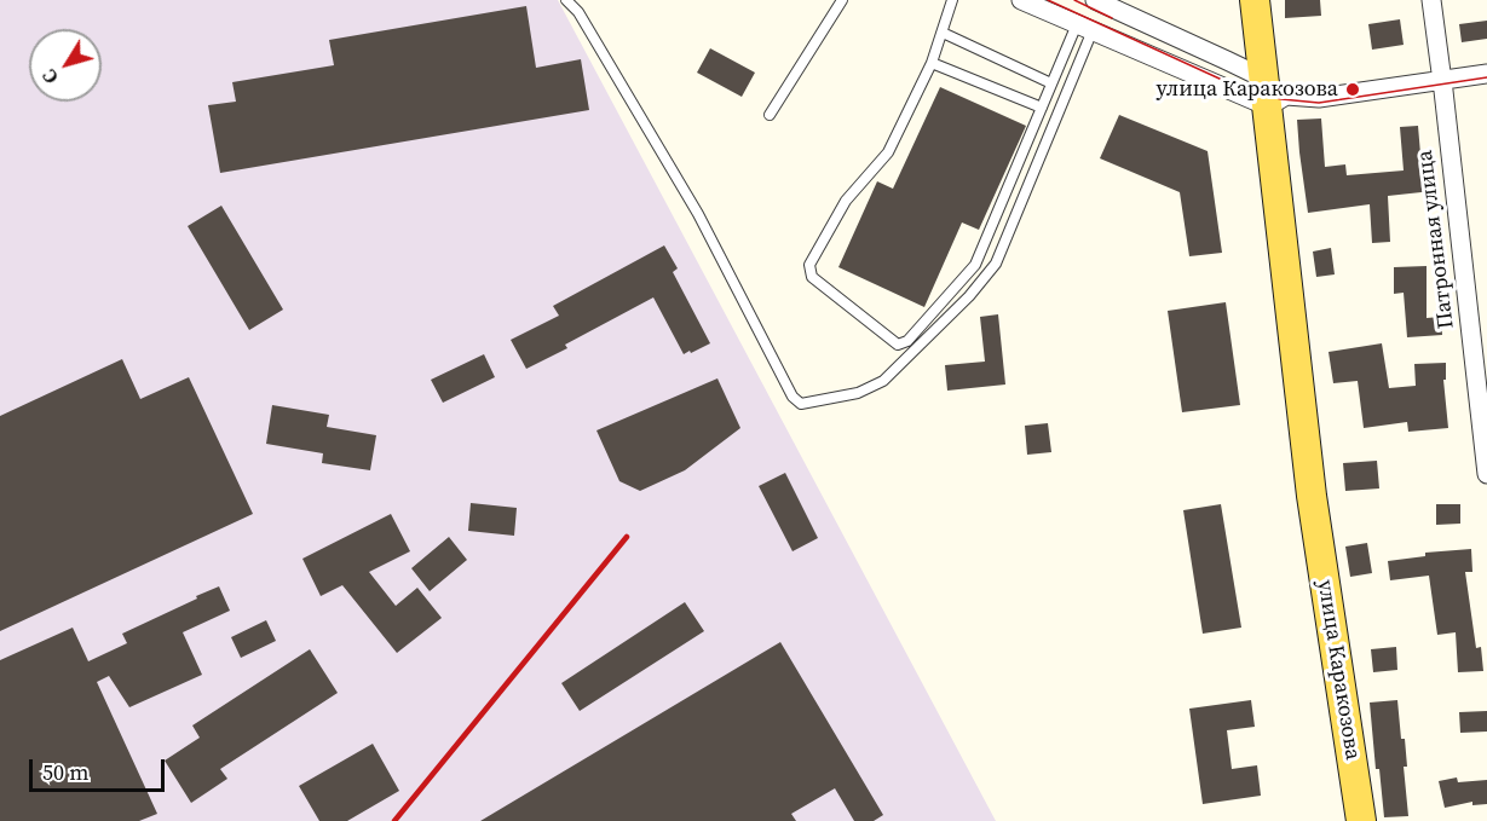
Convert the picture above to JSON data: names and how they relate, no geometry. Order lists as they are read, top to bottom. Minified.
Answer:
{"streets":{"main road":["улица Каракозова"],"street":["Патронная улица"]},"places":["улица Каракозова"],"scale_bar":"50 m","north":"bottom left"}
